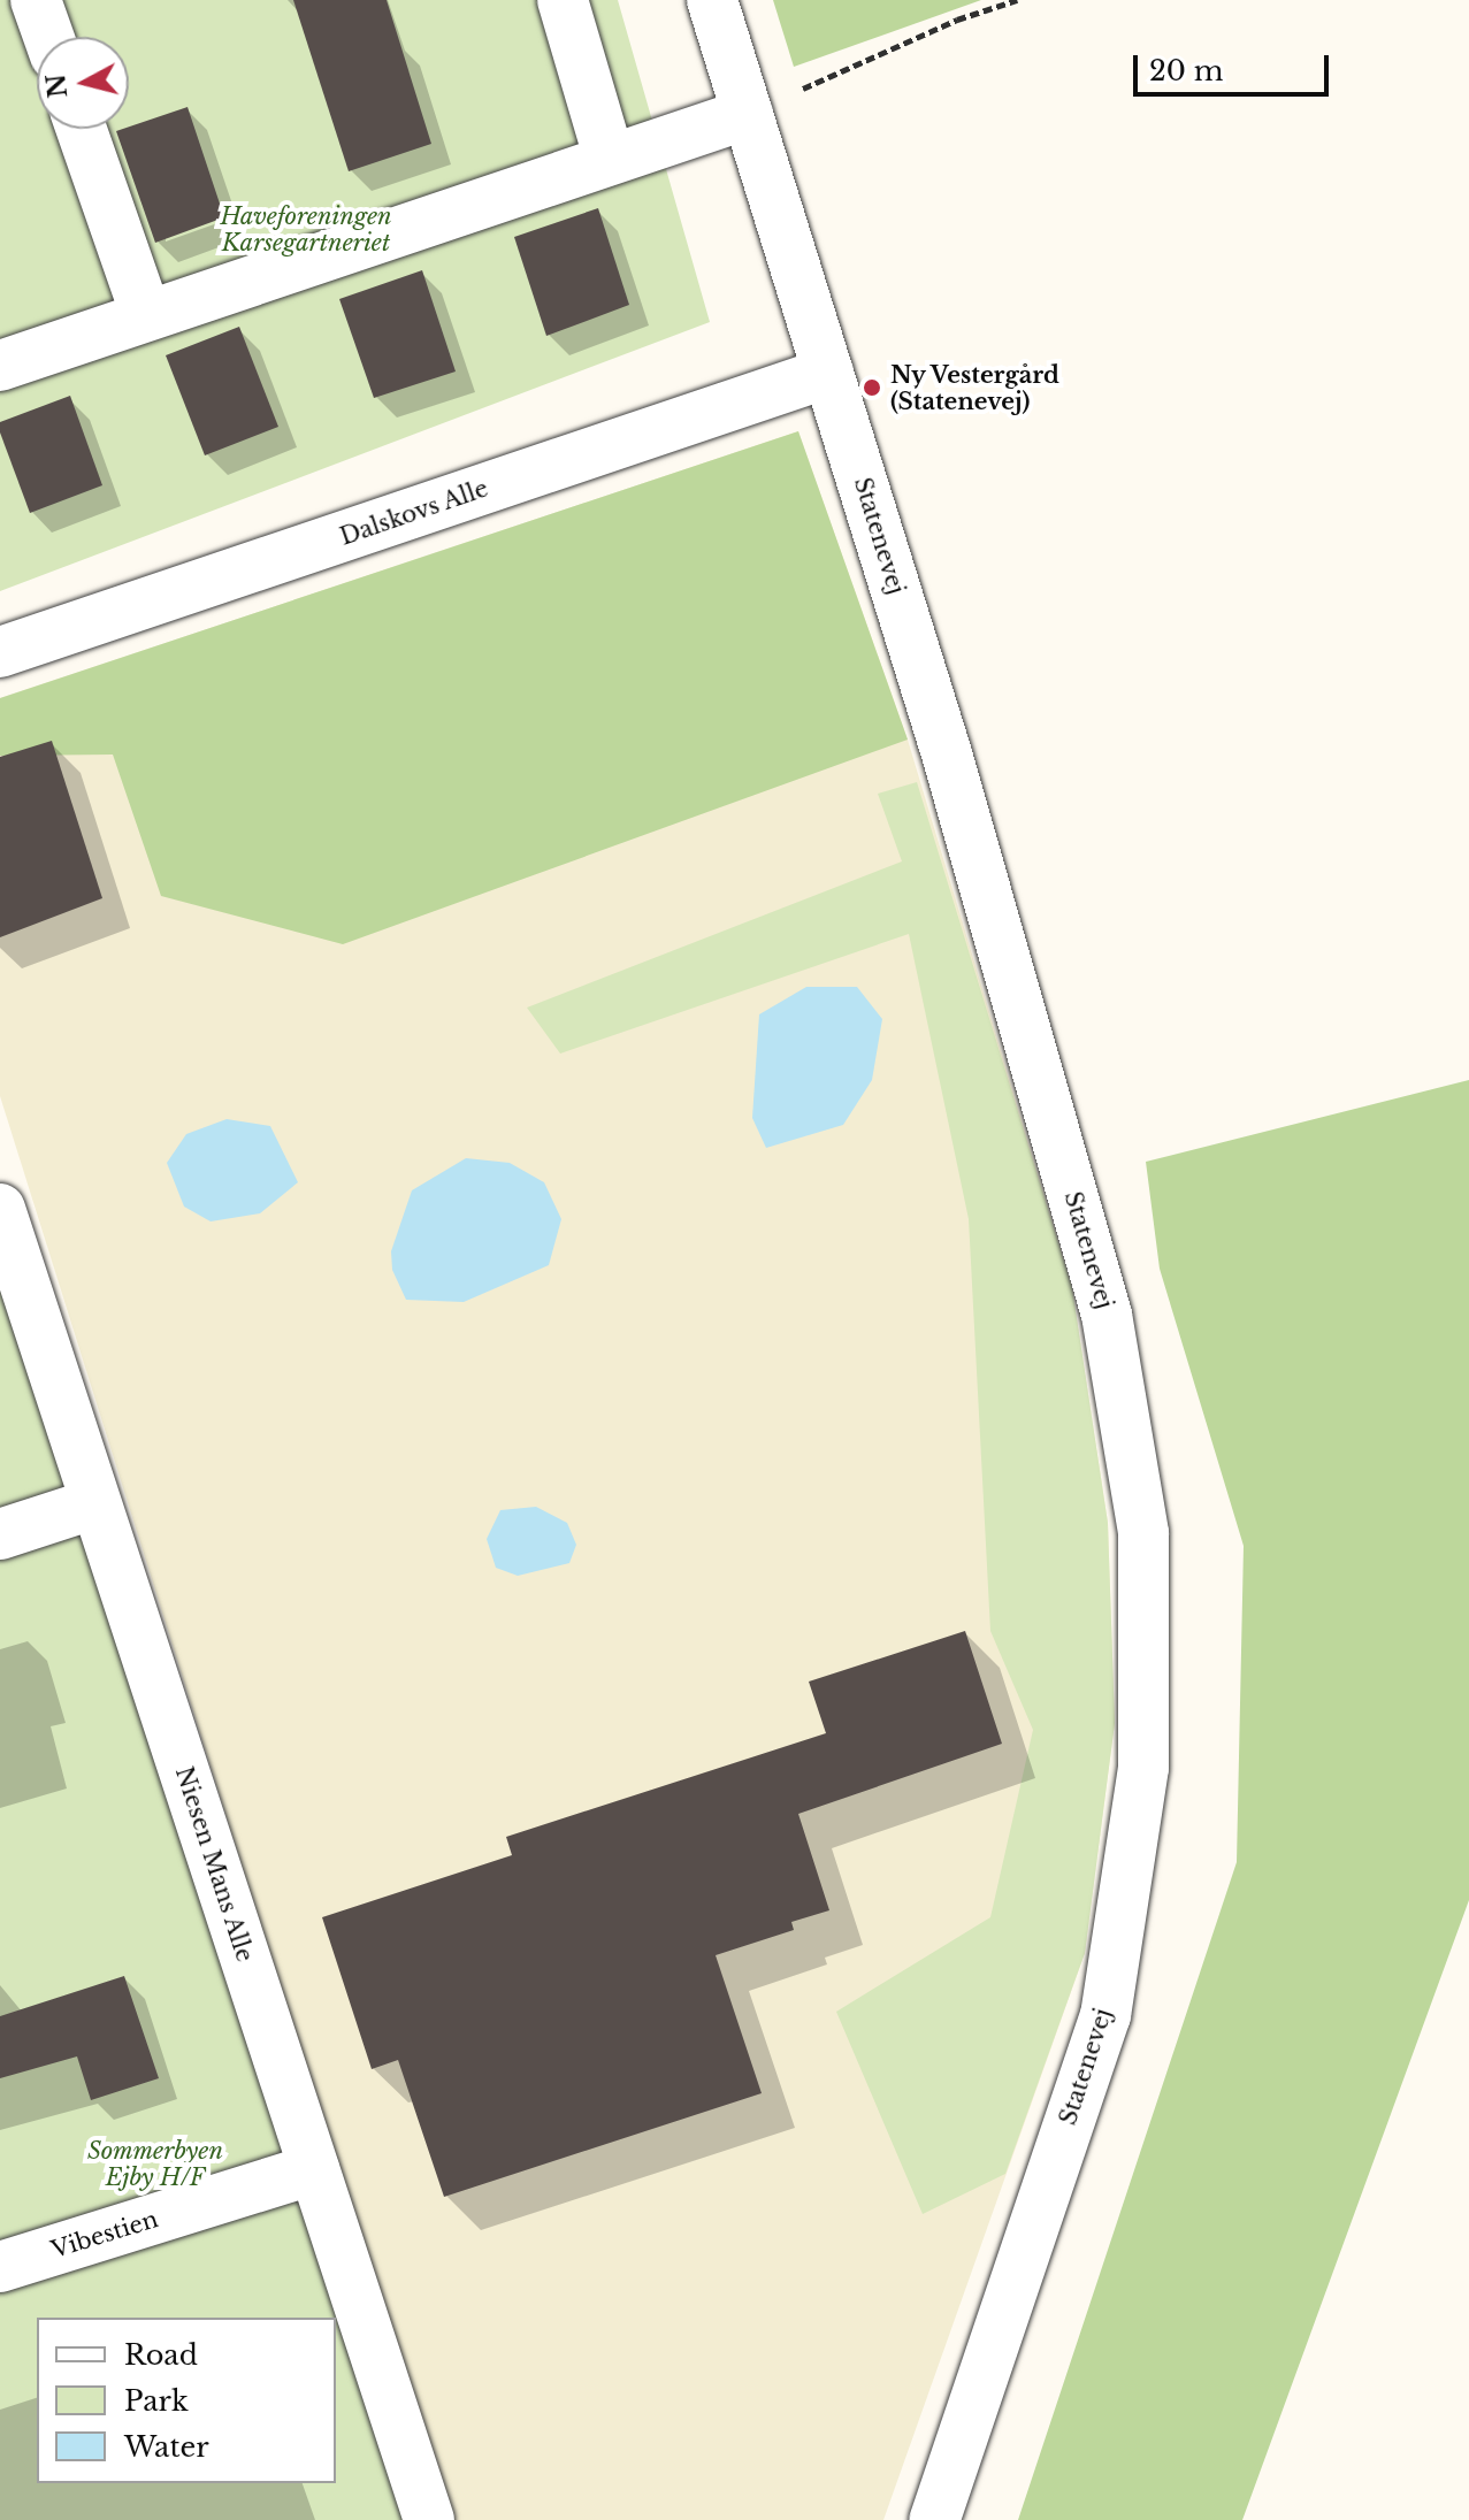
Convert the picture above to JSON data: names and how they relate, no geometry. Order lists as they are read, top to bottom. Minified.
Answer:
{"streets":{"street":["Dalskovs Alle","Statenevej","Niesen Mans Alle","Vibestien"]},"crossings":[["Dalskovs Alle","Statenevej"],["Niesen Mans Alle","Vibestien"]],"parks":["Haveforeningen Karsegartneriet","Sommerbyen Ejby H/F"],"places":["Ny Vestergård (Statenevej)"],"legend":["Road","Park","Water"],"scale_bar":"20 m","north":"left"}
